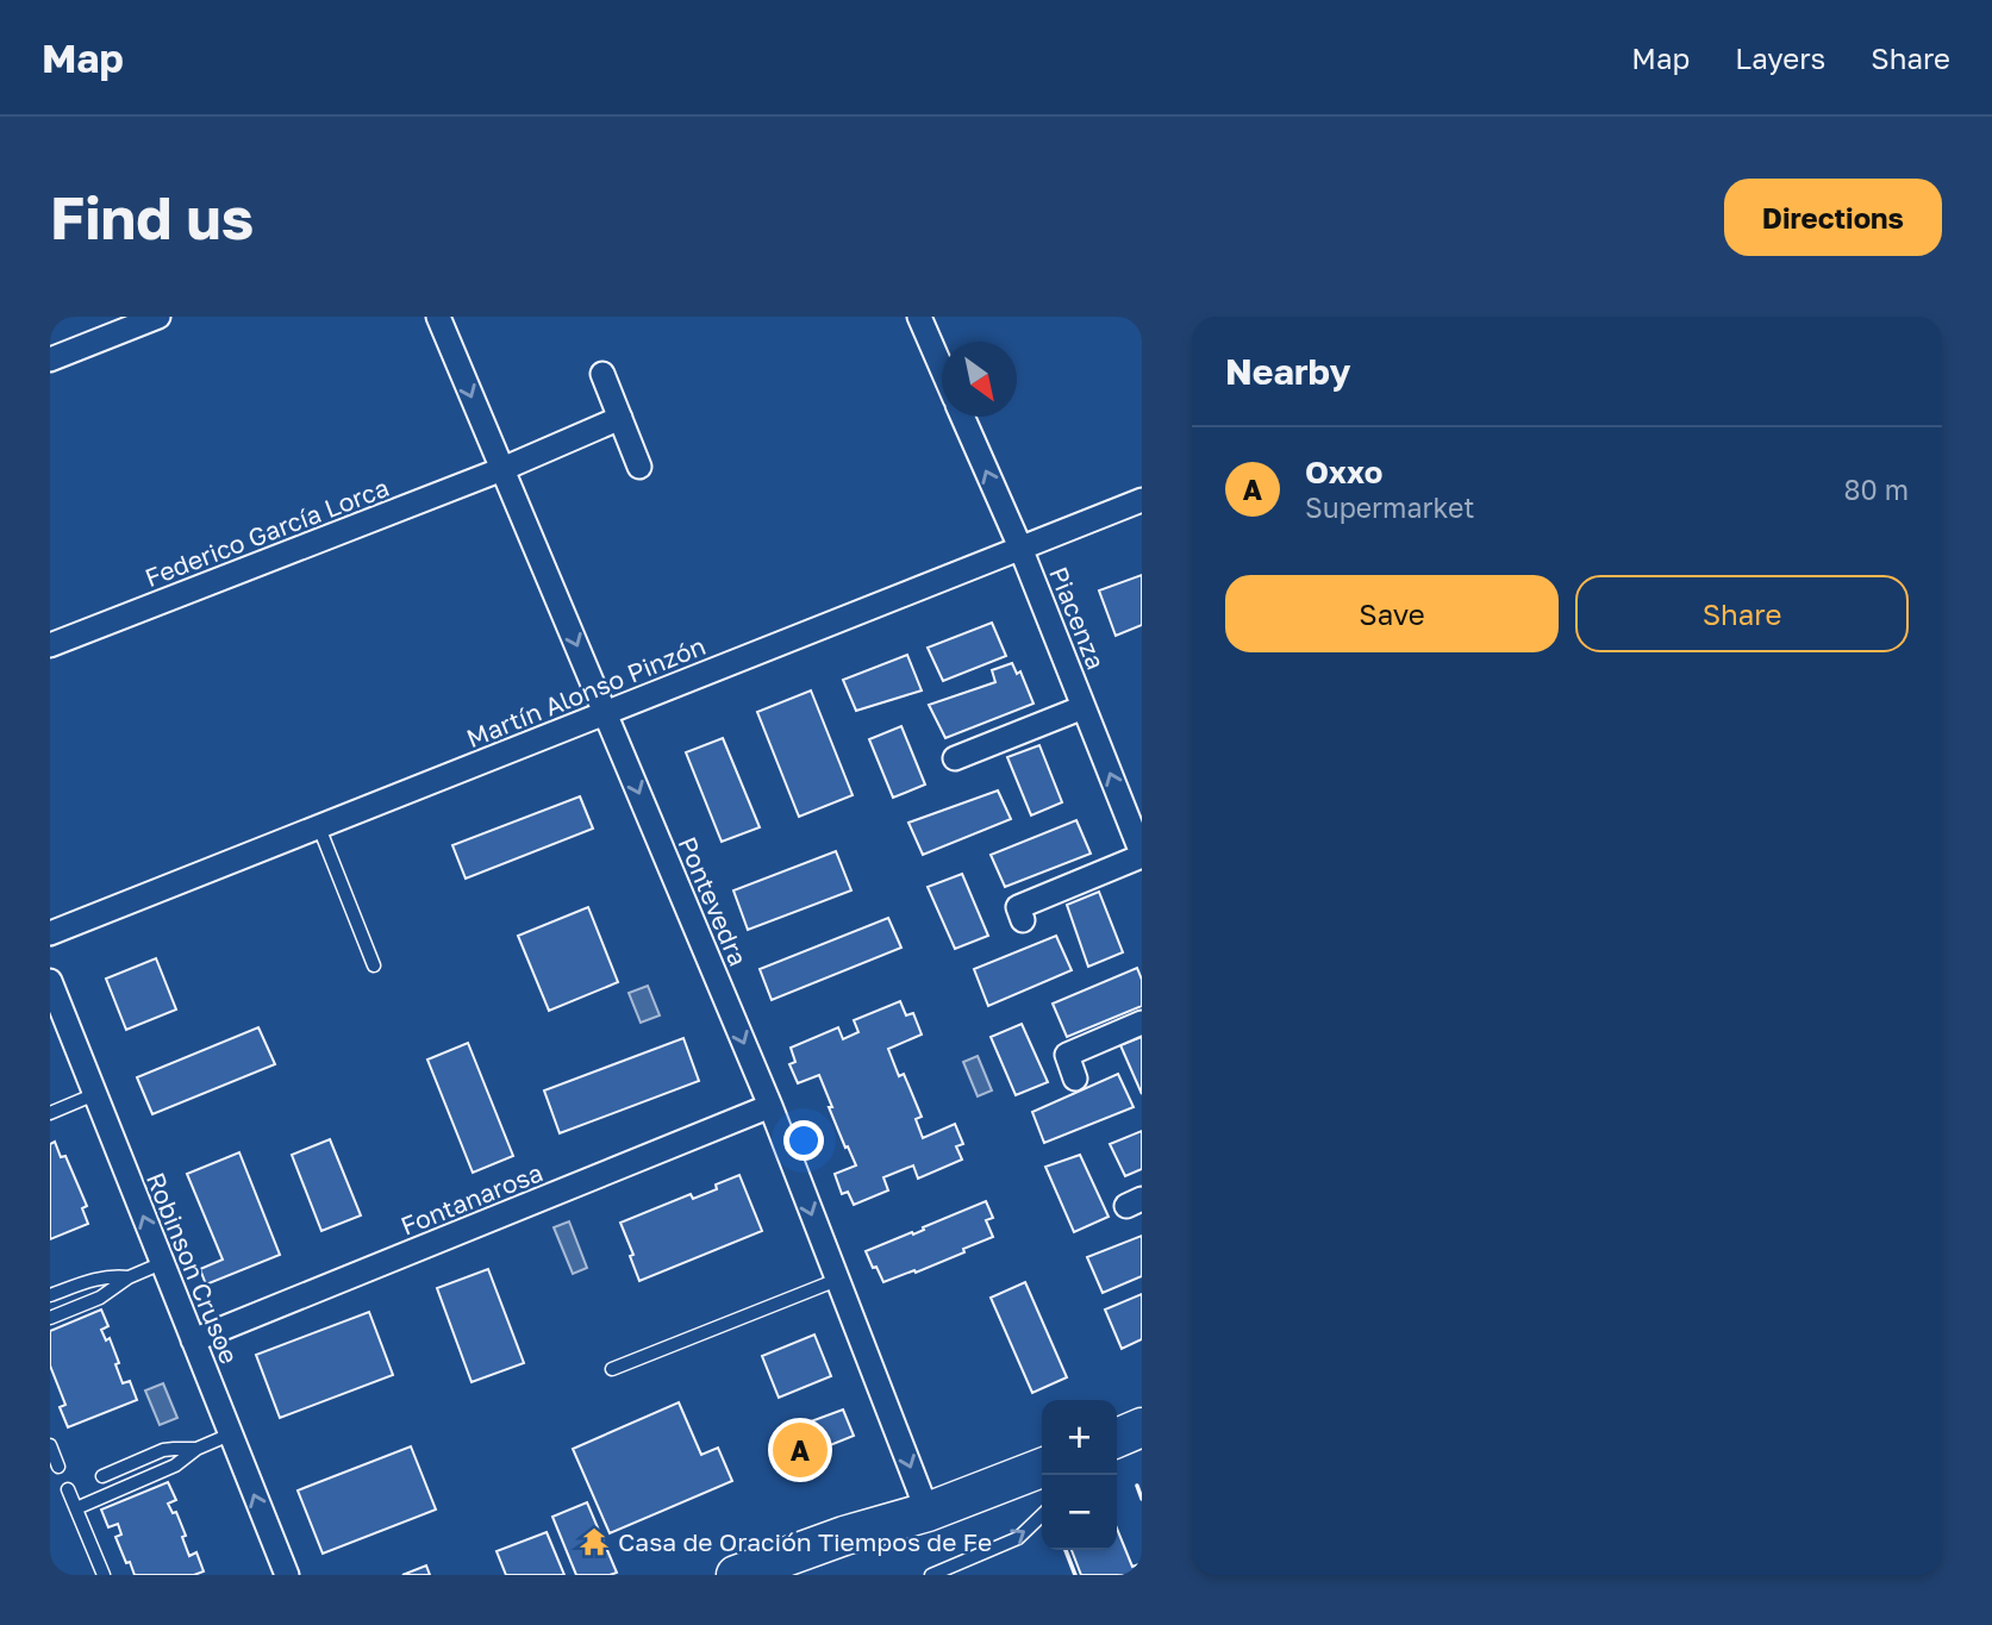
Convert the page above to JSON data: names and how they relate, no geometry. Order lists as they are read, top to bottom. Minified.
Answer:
{"streets":{"street":["Federico García Lorca","Piacenza","Martín Alonso Pinzón","Pontevedra","Fontanarosa","Robinson Crusoe"]},"crossings":[["Federico García Lorca","Pontevedra"],["Piacenza","Martín Alonso Pinzón"],["Martín Alonso Pinzón","Pontevedra"],["Pontevedra","Fontanarosa"],["Fontanarosa","Robinson Crusoe"]],"one_way":["Piacenza","Pontevedra","Robinson Crusoe"],"places":{"temple":["Casa de Oración Tiempos de Fe"]},"north":"bottom right","page":{"header":"Map","nav":["Map","Layers","Share"],"buttons":["Directions",["Save","Share"]],"title":"Find us","heading":"Nearby","list":[{"mark":"A","name":"Oxxo","note":"Supermarket","value":"80 m"}],"map_buttons":["+","−"],"pins":"A"}}
